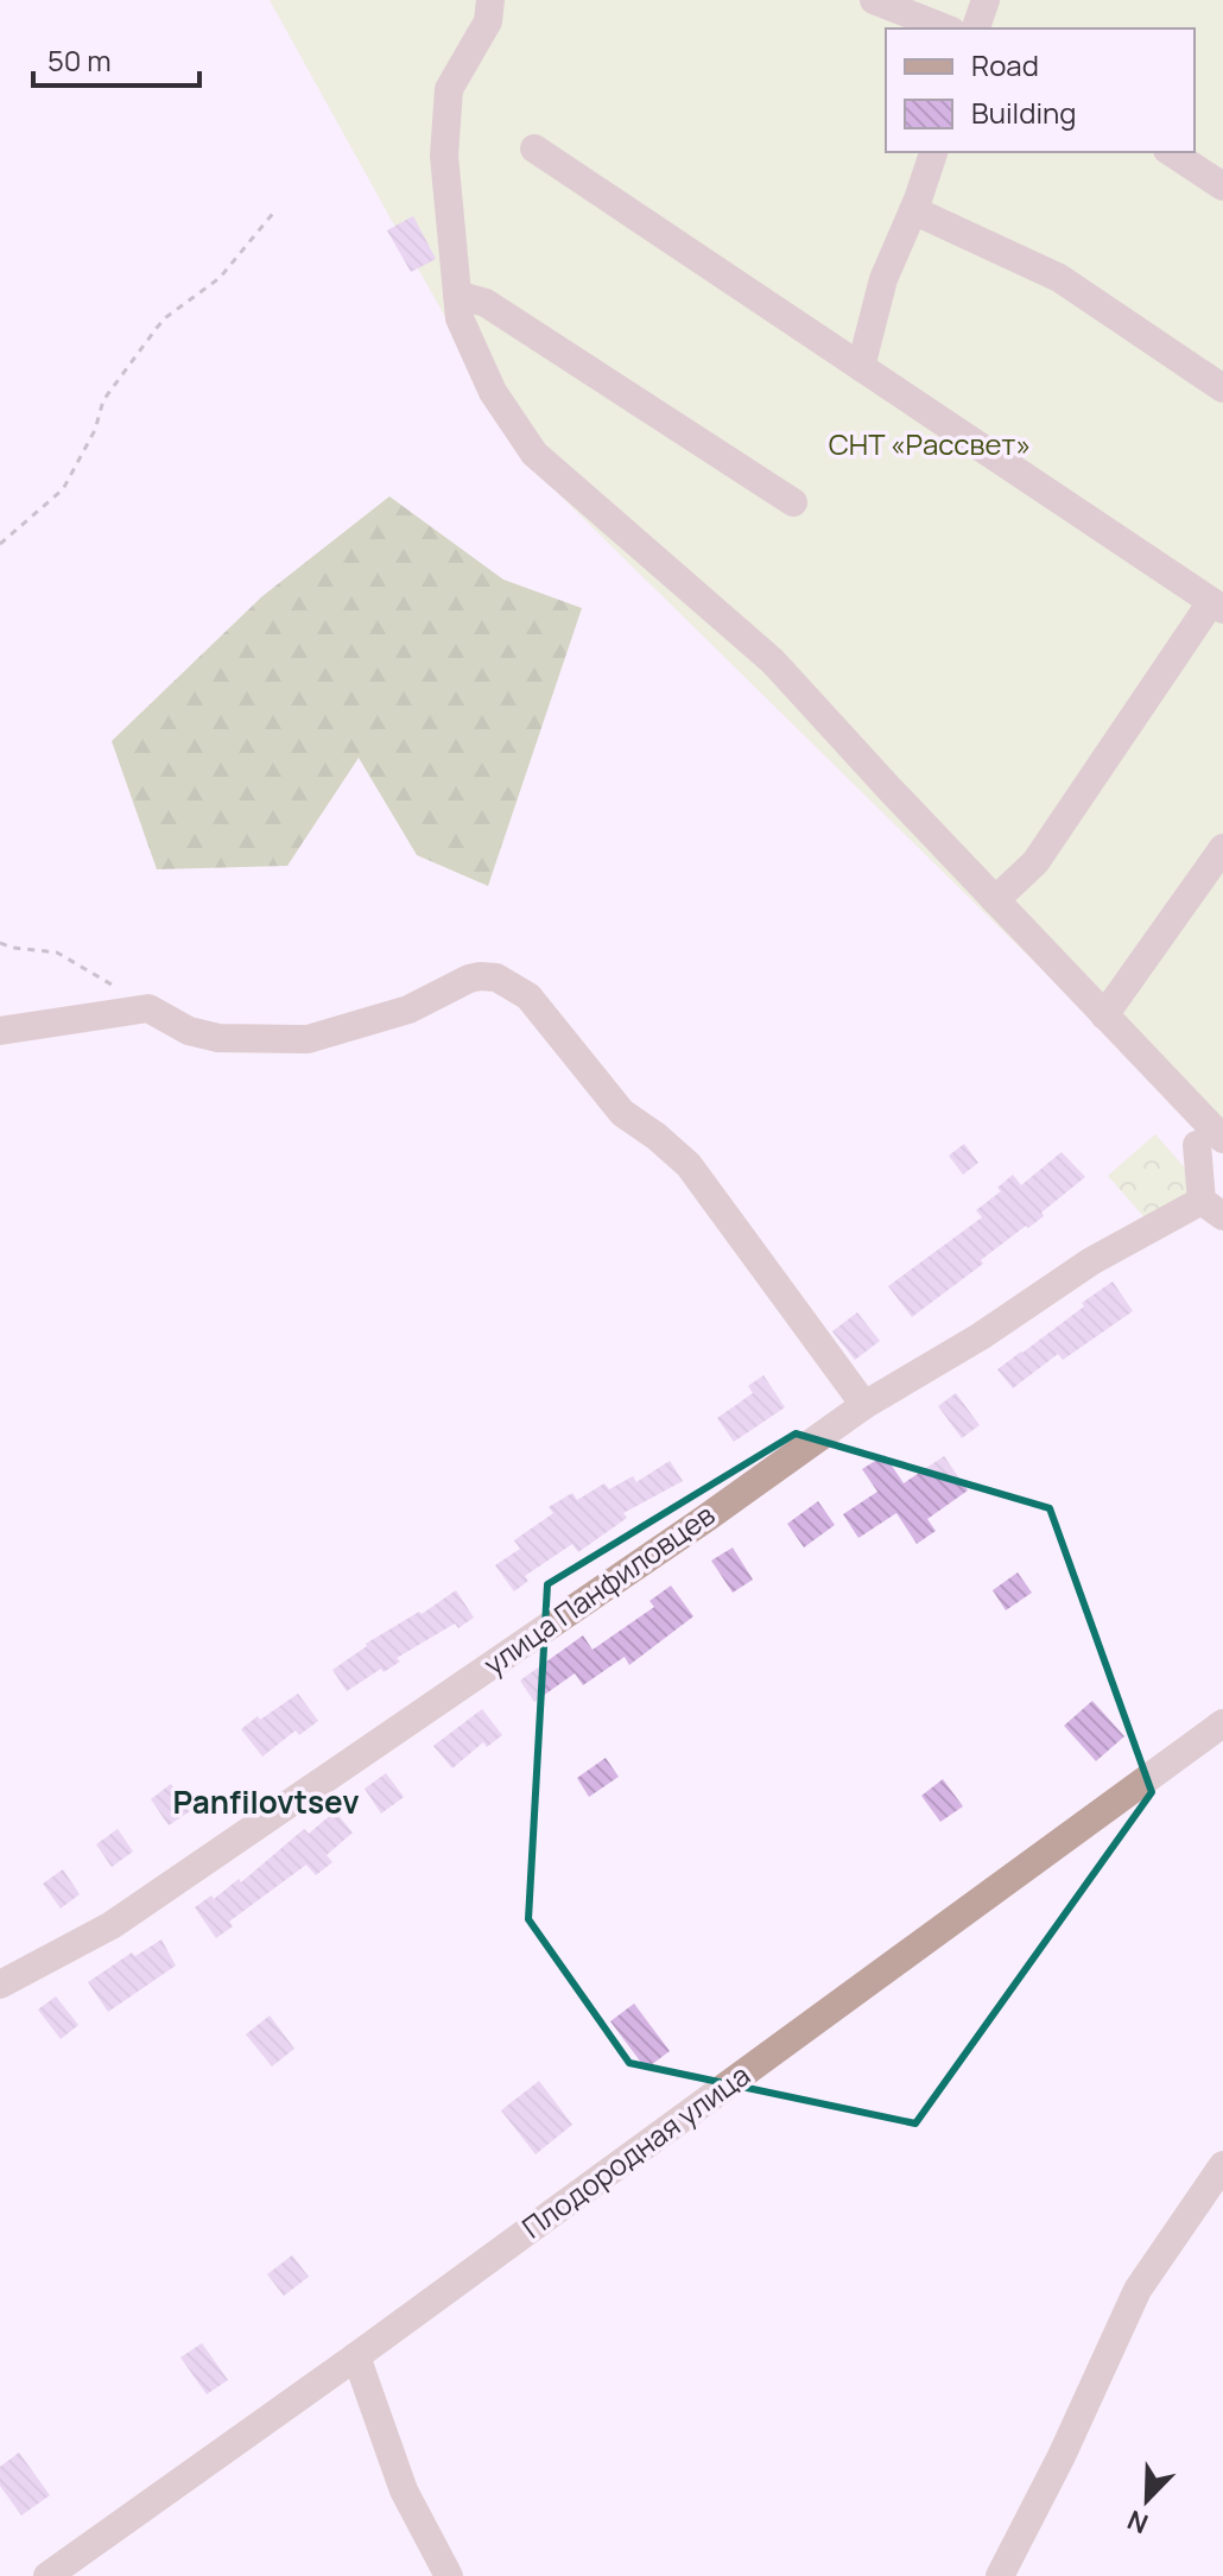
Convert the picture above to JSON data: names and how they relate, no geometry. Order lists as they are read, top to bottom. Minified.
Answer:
{"streets":{"street":["улица Панфиловцев","Плодородная улица"]},"districts":["Panfilovtsev"],"parks":["СНТ «Рассвет»"],"legend":["Road","Building"],"scale_bar":"50 m","north":"bottom left"}
